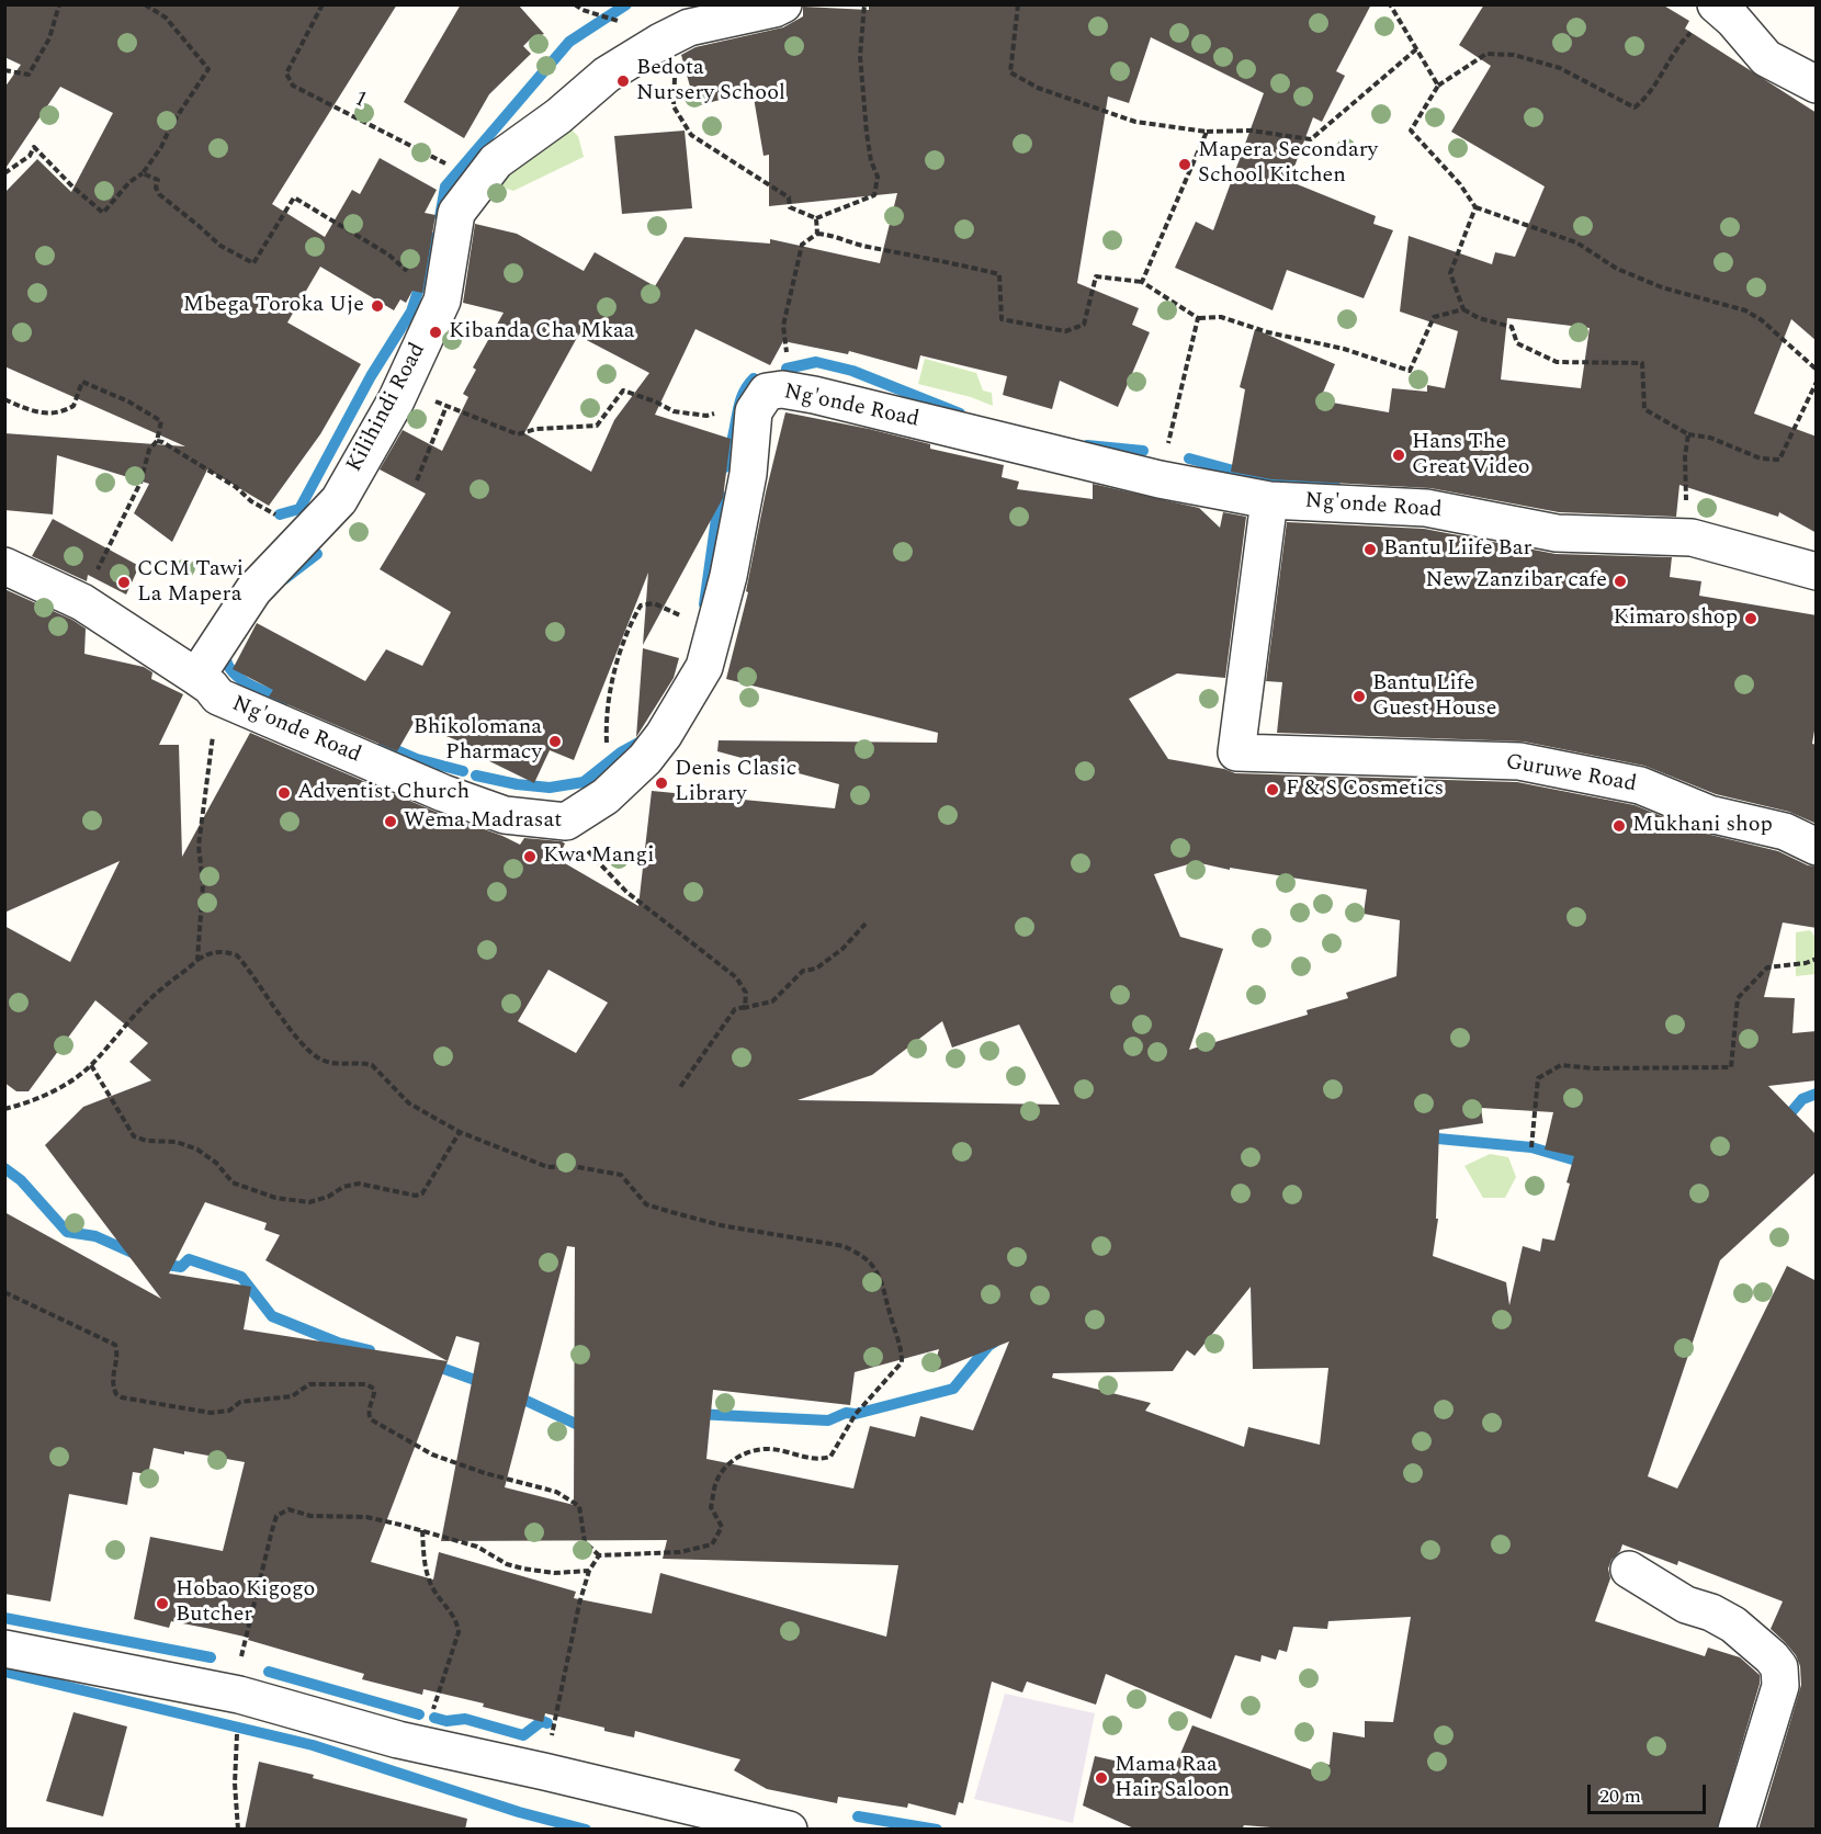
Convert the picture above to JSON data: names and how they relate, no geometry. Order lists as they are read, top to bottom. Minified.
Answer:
{"streets":{"street":["Ng'onde Road","Kilihindi Road","Guruwe Road"],"path":["1"]},"crossings":[["1","Kilihindi Road"],["Ng'onde Road","Kilihindi Road"],["Ng'onde Road","Guruwe Road"]],"places":["Bedota Nursery School","Mapera Secondary School Kitchen","Mbega Toroka Uje","Kibanda Cha Mkaa","Hans The Great Video","Bantu Liife Bar","New Zanzibar cafe","CCM Tawi La Mapera","Kimaro shop","Bantu Life Guest House","Bhikolomana Pharmacy","Denis Clasic Library","F & S Cosmetics","Adventist Church","Wema Madrasat","Mukhani shop","Kwa Mangi","Hobao Kigogo Butcher","Mama Raa Hair Saloon"],"scale_bar":"20 m"}
